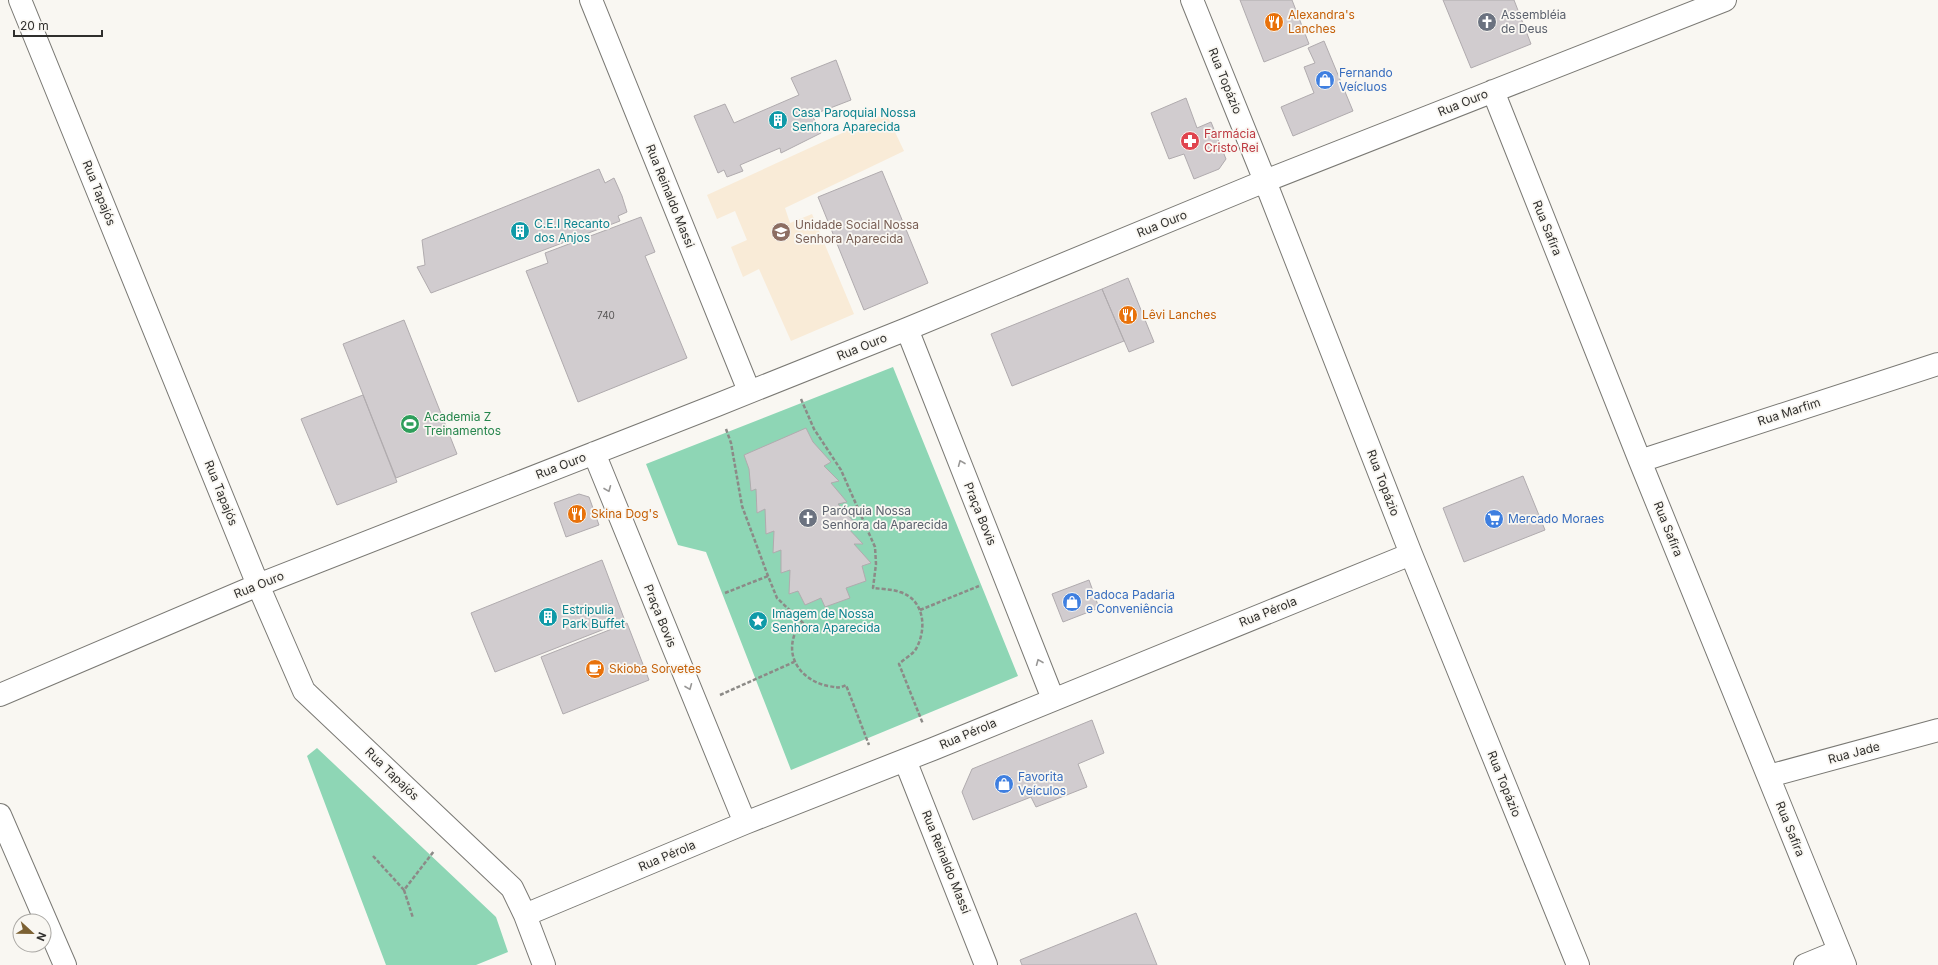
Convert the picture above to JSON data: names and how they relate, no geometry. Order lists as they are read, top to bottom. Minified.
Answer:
{"streets":{"street":["Rua Topázio","Rua Ouro","Rua Tapajós","Rua Reinaldo Massi","Rua Safira","Rua Marfim","Praça Bovis","Rua Pérola","Rua Jade"]},"crossings":[["Rua Topázio","Rua Ouro"],["Rua Topázio","Rua Pérola"],["Rua Ouro","Rua Tapajós"],["Rua Ouro","Rua Reinaldo Massi"],["Rua Ouro","Rua Safira"],["Rua Ouro","Praça Bovis"],["Rua Tapajós","Rua Pérola"],["Rua Reinaldo Massi","Rua Pérola"],["Rua Safira","Rua Marfim"],["Rua Safira","Rua Jade"],["Praça Bovis","Rua Pérola"]],"places":{"restaurant":["Alexandra's Lanches","Lêvi Lanches","Skina Dog's"],"church":["Assembléia de Deus","Paróquia Nossa Senhora da Aparecida"],"shop":["Fernando Veícluos","Padoca Padaria e Conveniência","Favorita Veículos"],"building":["Casa Paroquial Nossa Senhora Aparecida","C.E.I Recanto dos Anjos","Estripulia Park Buffet"],"pharmacy":["Farmácia Cristo Rei"],"school or university":["Unidade Social Nossa Senhora Aparecida"],"sports":["Academia Z Treinamentos"],"supermarket":["Mercado Moraes"],"place":["Imagem de Nossa Senhora Aparecida"],"cafe":["Skioba Sorvetes"]},"house_numbers":["740"],"scale_bar":"20 m","north":"right"}
